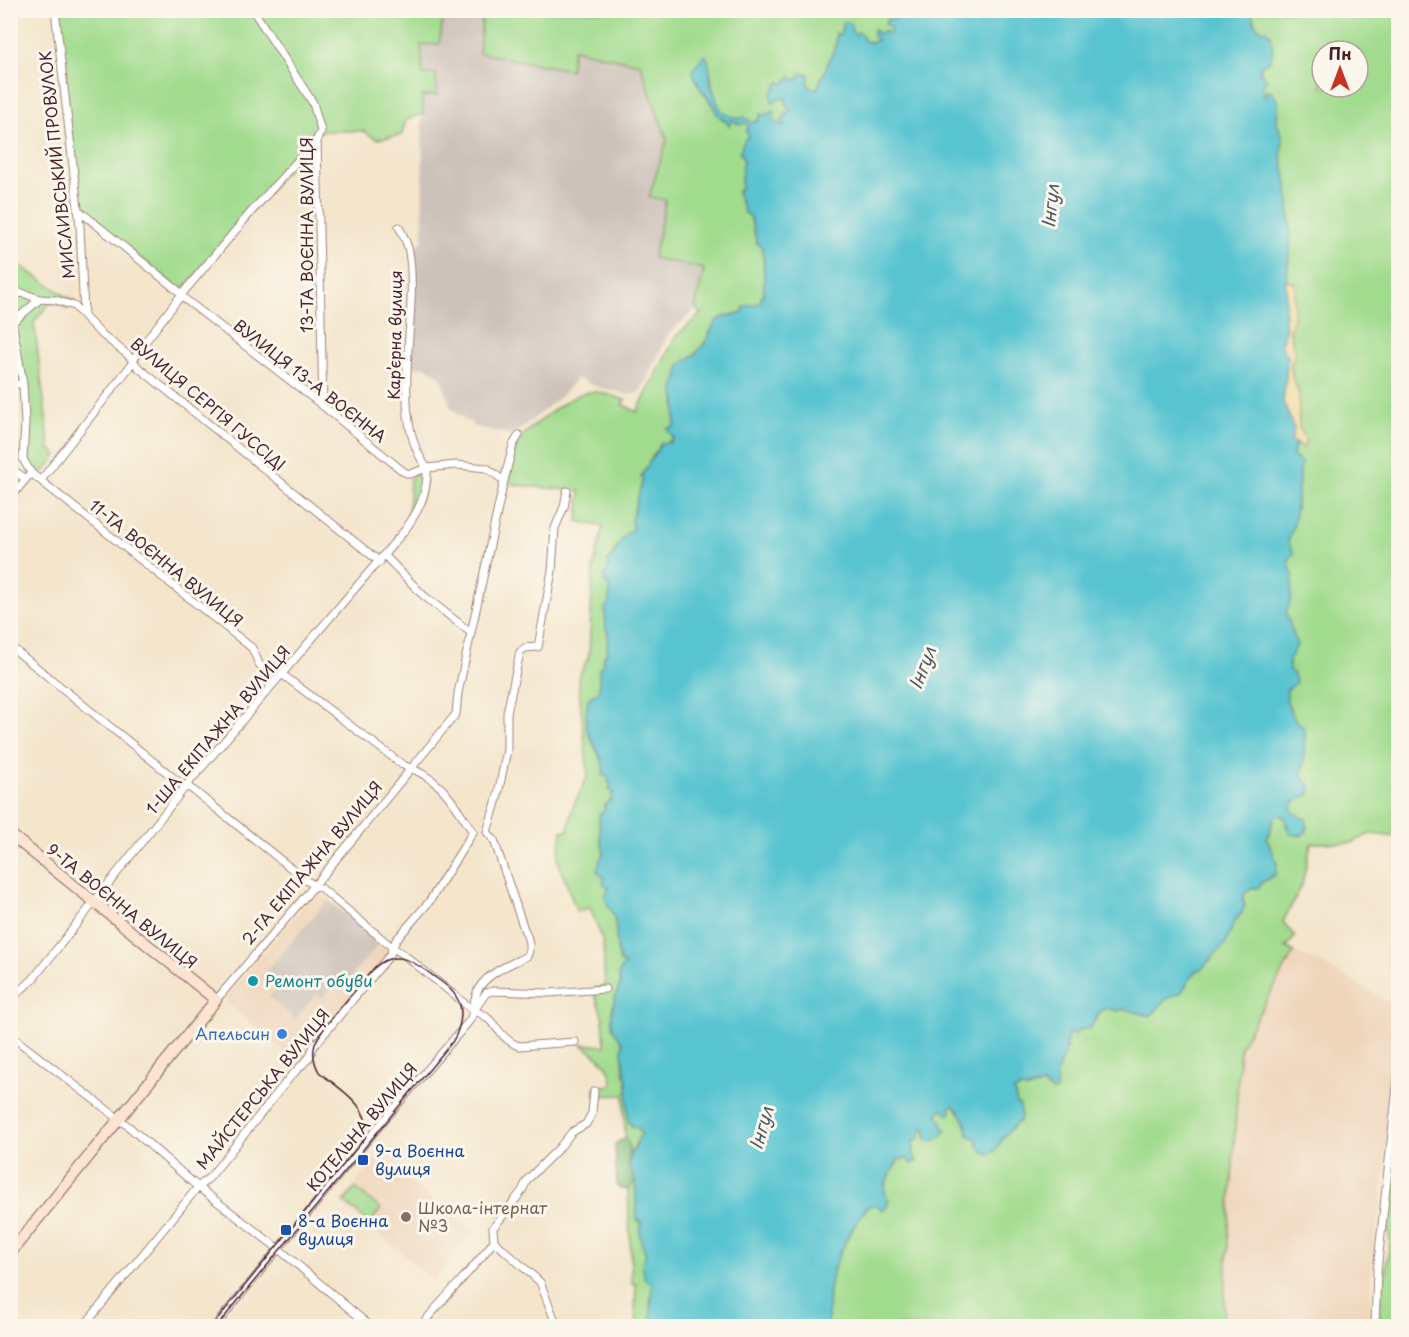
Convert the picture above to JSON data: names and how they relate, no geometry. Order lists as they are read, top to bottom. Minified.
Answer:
{"streets":{"street":["МИСЛИВСЬКИЙ ПРОВУЛОК","13-ТА ВОЄННА ВУЛИЦЯ","Карʼєрна вулиця","ВУЛИЦЯ 13-А ВОЄННА","ВУЛИЦЯ СЕРГІЯ ГУССІДІ","11-ТА ВОЄННА ВУЛИЦЯ","1-ША ЕКІПАЖНА ВУЛИЦЯ","2-ГА ЕКІПАЖНА ВУЛИЦЯ","9-ТА ВОЄННА ВУЛИЦЯ","МАЙСТЕРСЬКА ВУЛИЦЯ","КОТЕЛЬНА ВУЛИЦЯ"]},"crossings":[["МИСЛИВСЬКИЙ ПРОВУЛОК","ВУЛИЦЯ 13-А ВОЄННА"],["МИСЛИВСЬКИЙ ПРОВУЛОК","ВУЛИЦЯ СЕРГІЯ ГУССІДІ"],["13-ТА ВОЄННА ВУЛИЦЯ","ВУЛИЦЯ 13-А ВОЄННА"],["Карʼєрна вулиця","ВУЛИЦЯ 13-А ВОЄННА"],["Карʼєрна вулиця","1-ША ЕКІПАЖНА ВУЛИЦЯ"],["ВУЛИЦЯ 13-А ВОЄННА","1-ША ЕКІПАЖНА ВУЛИЦЯ"],["ВУЛИЦЯ СЕРГІЯ ГУССІДІ","1-ША ЕКІПАЖНА ВУЛИЦЯ"],["ВУЛИЦЯ СЕРГІЯ ГУССІДІ","2-ГА ЕКІПАЖНА ВУЛИЦЯ"],["11-ТА ВОЄННА ВУЛИЦЯ","1-ША ЕКІПАЖНА ВУЛИЦЯ"],["1-ША ЕКІПАЖНА ВУЛИЦЯ","9-ТА ВОЄННА ВУЛИЦЯ"],["2-ГА ЕКІПАЖНА ВУЛИЦЯ","9-ТА ВОЄННА ВУЛИЦЯ"]],"water":["Інгул"],"places":{"other":["Ремонт обуви","Апельсин","Школа-інтернат №3"],"transit":["9-а Воєнна вулиця","8-а Воєнна вулиця"]},"north":"top"}
